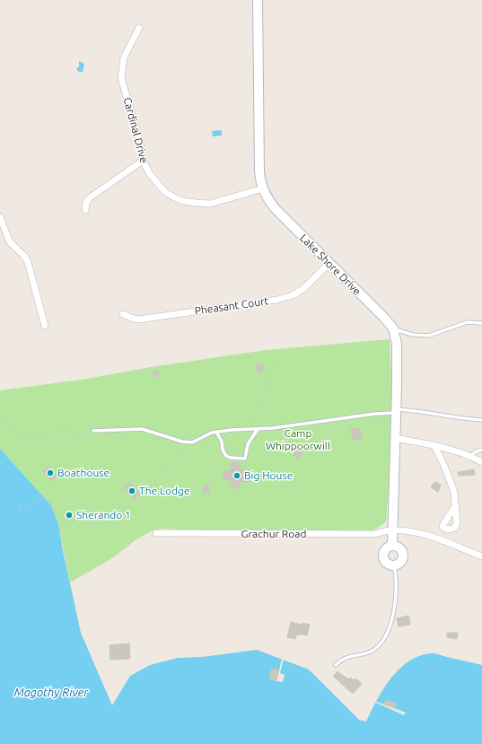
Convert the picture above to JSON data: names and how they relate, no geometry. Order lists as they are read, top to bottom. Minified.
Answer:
{"streets":{"street":["Cardinal Drive","Lake Shore Drive","Pheasant Court","Grachur Road"]},"crossings":[["Cardinal Drive","Lake Shore Drive"],["Lake Shore Drive","Pheasant Court"],["Lake Shore Drive","Grachur Road"]],"water":["Magothy River"],"parks":["Camp Whippoorwill"],"places":["Boathouse","Big House","The Lodge","Sherando 1"]}
